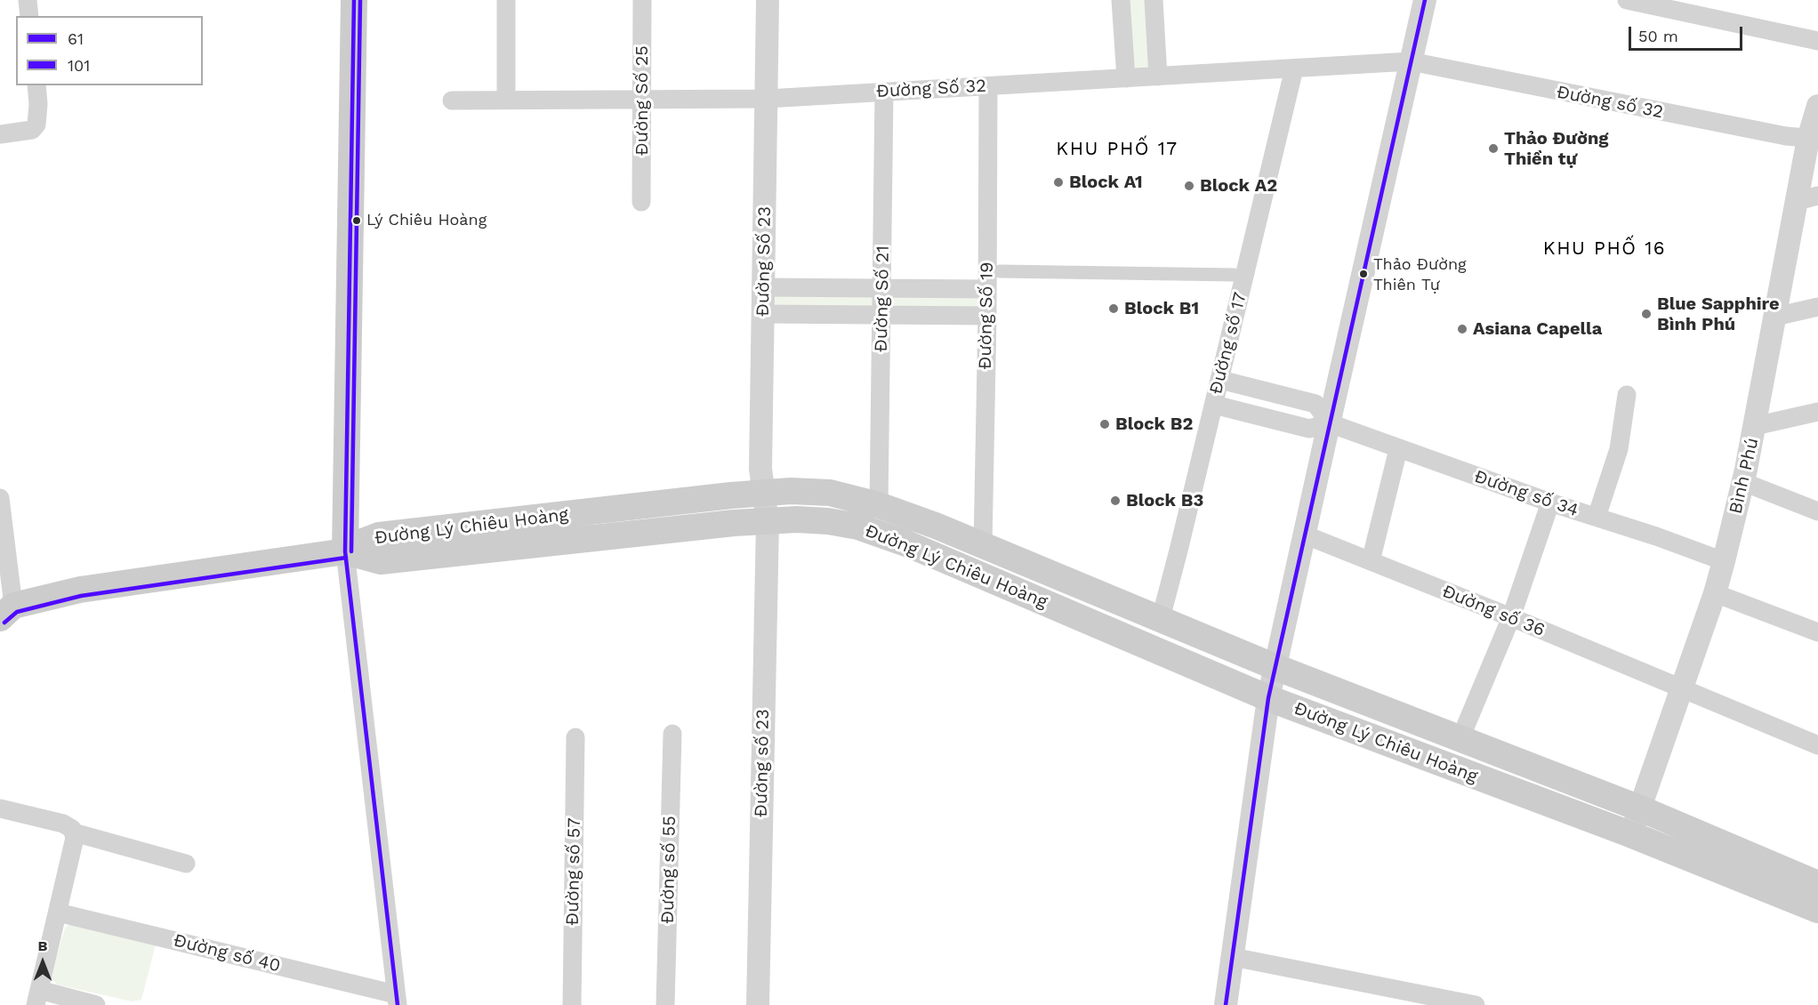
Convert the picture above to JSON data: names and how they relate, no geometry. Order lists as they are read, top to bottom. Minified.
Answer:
{"streets":{"main road":["Đường Lý Chiêu Hoàng"],"street":["Đường Số 32","Đường Số 25","Đường số 32","Đường Số 23","Đường Số 21","Đường Số 19","Đường số 17","Bình Phú","Đường số 34","Đường số 36","Đường số 23","Đường số 55","Đường số 57","Đường số 40"]},"crossings":[["Đường Số 32","Đường Số 25"],["Đường Số 32","Đường số 32"],["Đường Số 32","Đường Số 23"],["Đường Số 32","Đường Số 21"],["Đường Số 32","Đường Số 19"],["Đường Số 32","Đường số 17"],["Đường số 32","Bình Phú"],["Đường Số 23","Đường Lý Chiêu Hoàng"],["Đường Số 23","Đường số 23"],["Đường Số 21","Đường Lý Chiêu Hoàng"],["Đường Số 19","Đường Lý Chiêu Hoàng"],["Đường số 17","Đường số 34"],["Đường số 17","Đường Lý Chiêu Hoàng"],["Bình Phú","Đường số 34"],["Bình Phú","Đường Lý Chiêu Hoàng"],["Bình Phú","Đường số 36"],["Đường Lý Chiêu Hoàng","Đường số 23"]],"districts":["KHU PHỐ 17","KHU PHỐ 16"],"places":["Thảo Đường Thiền tự","Block A1","Block A2","Lý Chiêu Hoàng","Thảo Đường Thiên Tự","Block B1","Blue Sapphire Bình Phú","Asiana Capella","Block B2","Block B3"],"lines":["transit line 61","transit line 101"],"legend":["61","101"],"scale_bar":"50 m","north":"top"}
